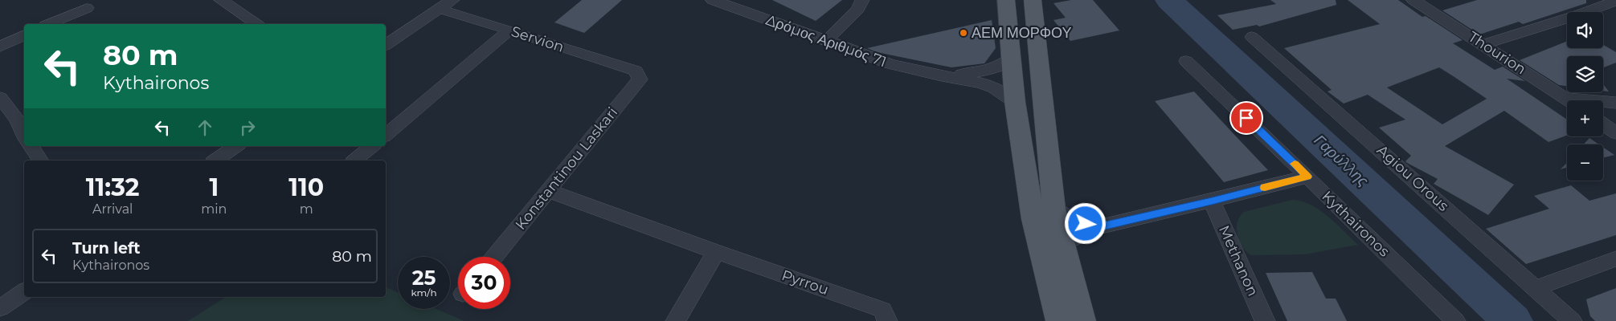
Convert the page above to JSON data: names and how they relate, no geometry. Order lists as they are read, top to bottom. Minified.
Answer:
{"streets":{"street":["Servion","Δρόμος Αριθμός 71","Thourion","Konstantinou Laskari","Agiou Orous","Kythaironos","Methanon","Pyrrou"]},"crossings":[["Servion","Konstantinou Laskari"],["Konstantinou Laskari","Pyrrou"]],"water":["Γαρύλλης"],"places":["ΑΕΜ ΜΟΡΦΟΥ"],"page":{"map_buttons":["+","−"],"turn":["80 m","Kythaironos"],"eta":["11:32","Arrival","1","min","110","m"],"list":[{"name":"Turn left","note":"Kythaironos","value":"80 m"}],"speed":"25 km/h","limit":"30"}}
